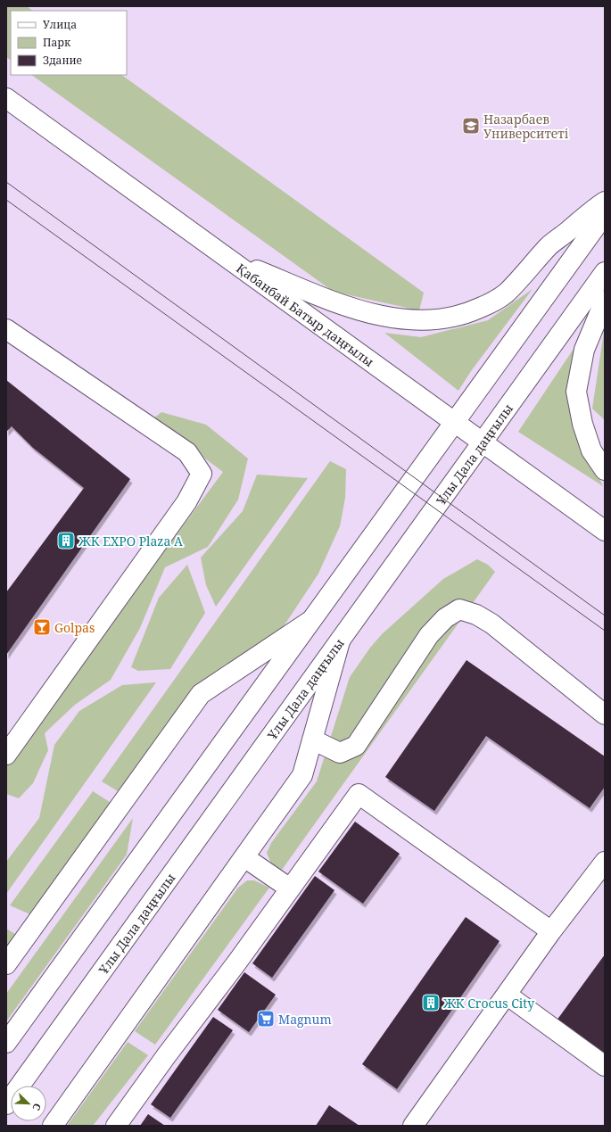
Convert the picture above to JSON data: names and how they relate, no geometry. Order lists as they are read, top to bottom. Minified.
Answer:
{"streets":{"main road":["Қабанбай Батыр даңғылы","Ұлы Дала даңғылы"]},"crossings":[["Қабанбай Батыр даңғылы","Ұлы Дала даңғылы"]],"places":{"school or university":["Назарбаев Университеті"],"building":["ЖК EXPO Plaza A","ЖК Crocus City"],"bar":["Golpas"],"supermarket":["Magnum"]},"legend":["Улица","Парк","Здание"],"north":"bottom right"}
